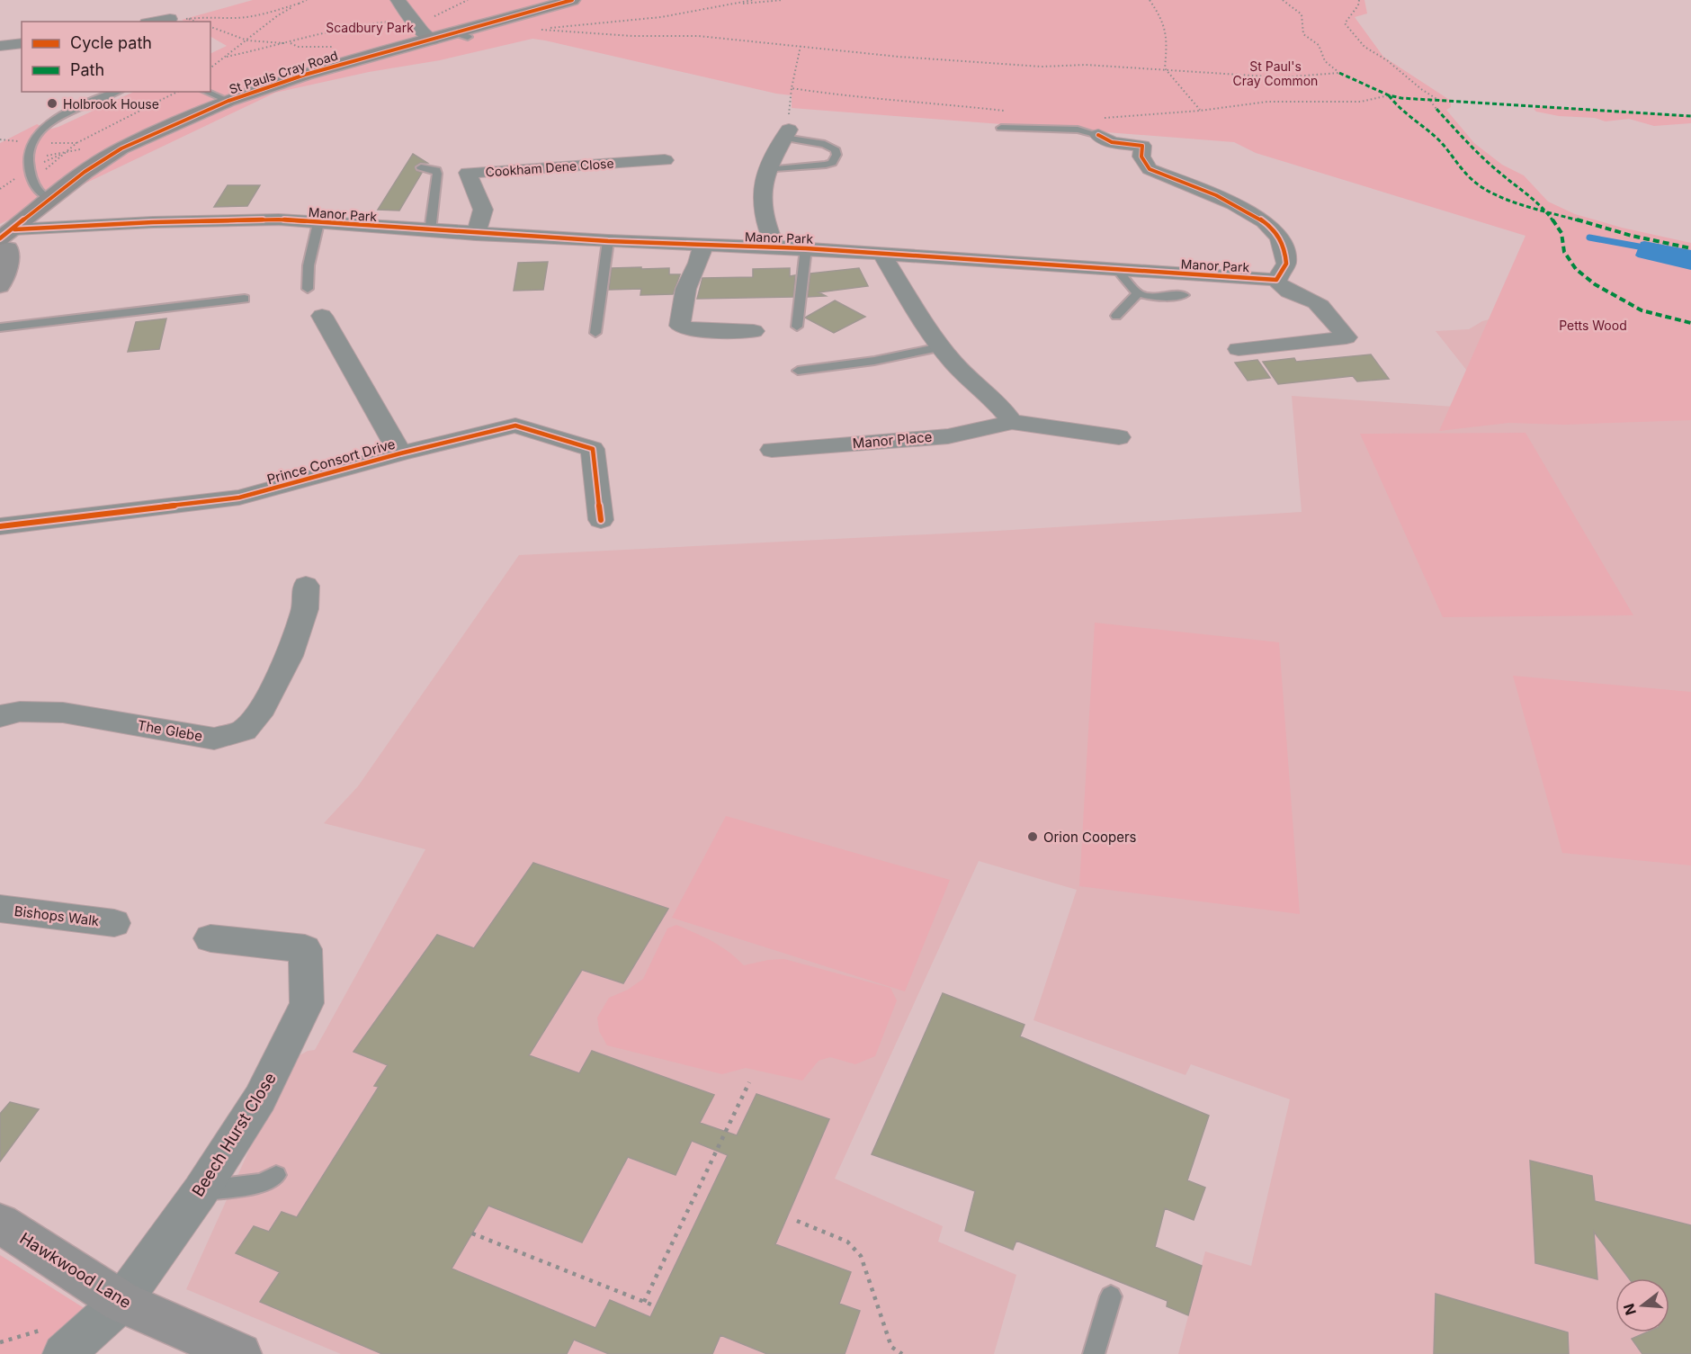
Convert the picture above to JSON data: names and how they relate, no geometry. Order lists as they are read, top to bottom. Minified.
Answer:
{"streets":{"main road":["St Pauls Cray Road"],"street":["Cookham Dene Close","Manor Park","Manor Place","Prince Consort Drive","The Glebe","Bishops Walk","Beech Hurst Close","Hawkwood Lane"]},"crossings":[["St Pauls Cray Road","Manor Park"],["Cookham Dene Close","Manor Park"],["Beech Hurst Close","Hawkwood Lane"]],"parks":["Scadbury Park","St Paul's Cray Common","Petts Wood"],"places":["Holbrook House","Orion Coopers"],"legend":["Cycle path","Path"],"north":"left"}
